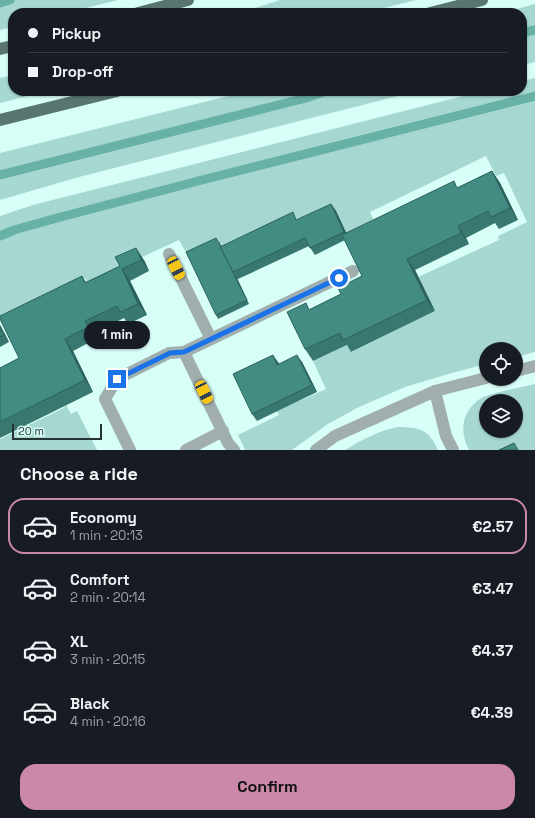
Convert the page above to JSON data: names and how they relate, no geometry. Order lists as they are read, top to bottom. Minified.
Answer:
{"scale_bar":"20 m","page":{"banner":["Pickup","Drop-off"],"bubble":"1 min","scale":"20 m","heading":"Choose a ride","list":[{"name":"Economy","note":"1 min · 20:13","value":"€2.57"},{"name":"Comfort","note":"2 min · 20:14","value":"€3.47"},{"name":"XL","note":"3 min · 20:15","value":"€4.37"},{"name":"Black","note":"4 min · 20:16","value":"€4.39"}],"buttons":"Confirm"}}
